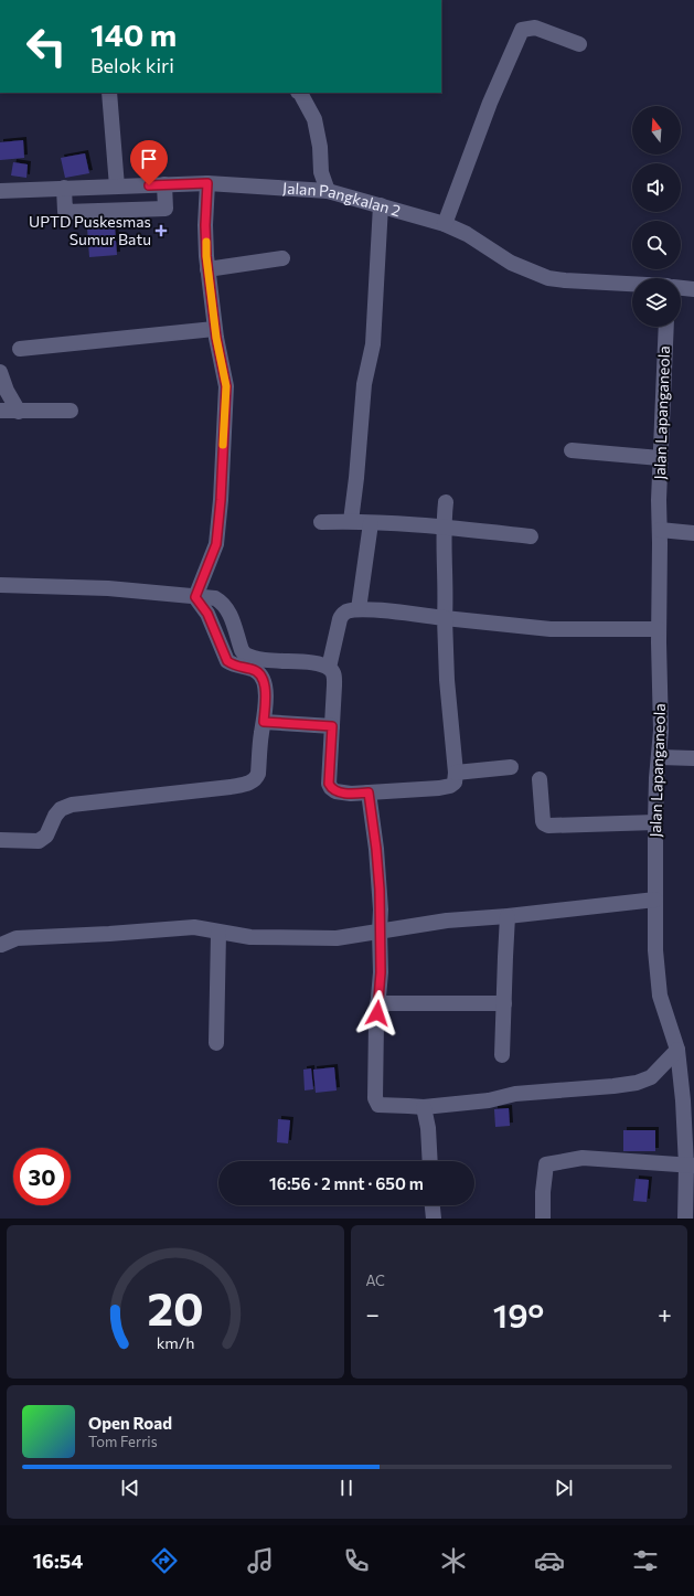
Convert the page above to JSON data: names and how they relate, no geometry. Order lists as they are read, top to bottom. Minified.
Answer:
{"streets":{"street":["Jalan Pangkalan 2","Jalan Lapanganeola"]},"places":{"health":["UPTD Puskesmas Sumur Batu"]},"north":"top","page":{"turn":["140 m","Belok kiri"],"limit":"30","trip":"16:56 · 2 mnt · 650 m","tile":"AC","heat":["−","19°","+"],"song":["Open Road","Tom Ferris"],"tabs":"16:54","gauge":["20","km/h"]}}
